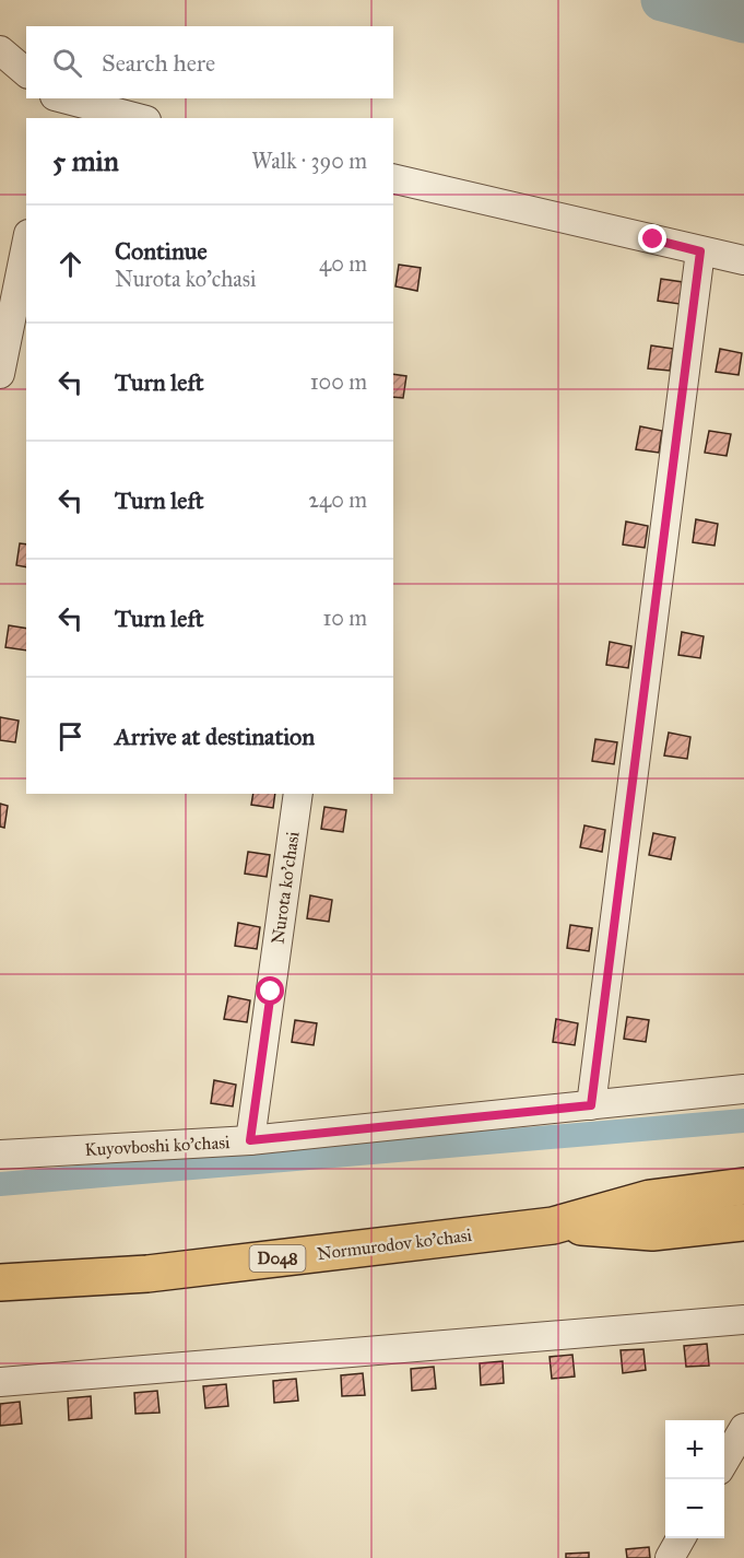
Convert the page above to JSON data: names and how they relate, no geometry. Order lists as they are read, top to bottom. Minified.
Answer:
{"streets":{"main road":["Normurodov ko'chasi","D048"],"street":["Nurota ko'chasi","Kuyovboshi ko'chasi"]},"crossings":[["Nurota ko'chasi","Kuyovboshi ko'chasi"]],"page":{"search":"Search here","heading":["5 min","Walk · 390 m"],"list":[["Continue","Nurota ko'chasi","40 m"],["Turn left","100 m"],["Turn left","240 m"],["Turn left","10 m"],"Arrive at destination"],"map_buttons":["+","−"]}}
